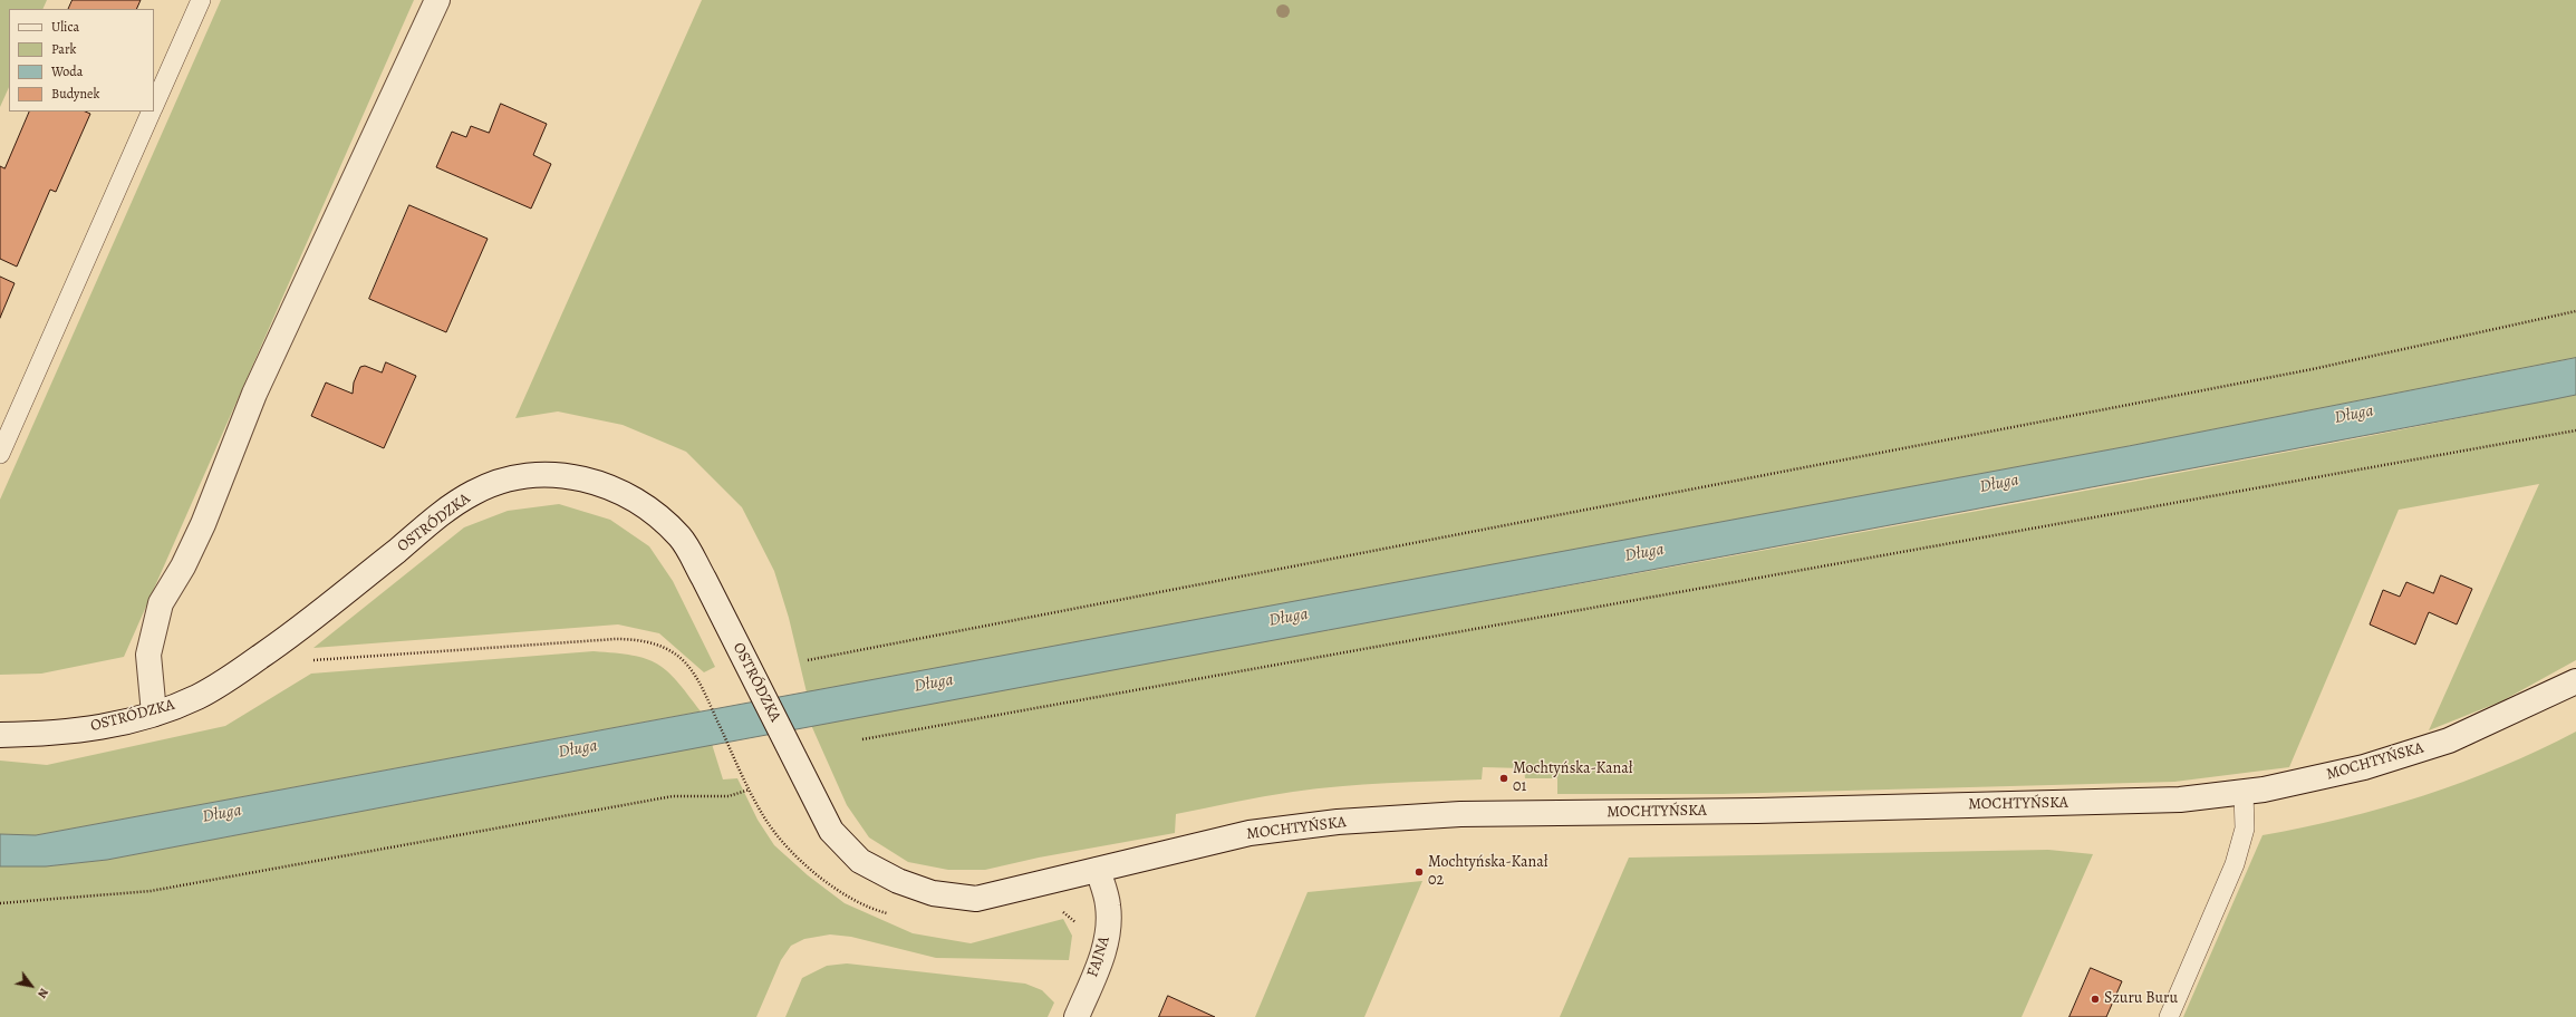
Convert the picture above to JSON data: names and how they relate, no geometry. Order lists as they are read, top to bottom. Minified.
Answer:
{"streets":{"street":["OSTRÓDZKA","MOCHTYŃSKA","FAJNA"]},"crossings":[["OSTRÓDZKA","MOCHTYŃSKA"],["MOCHTYŃSKA","FAJNA"]],"water":["Długa"],"places":["Mochtyńska-Kanał 01","Mochtyńska-Kanał 02","Szuru Buru"],"legend":["Ulica","Park","Woda","Budynek"],"north":"bottom right"}
